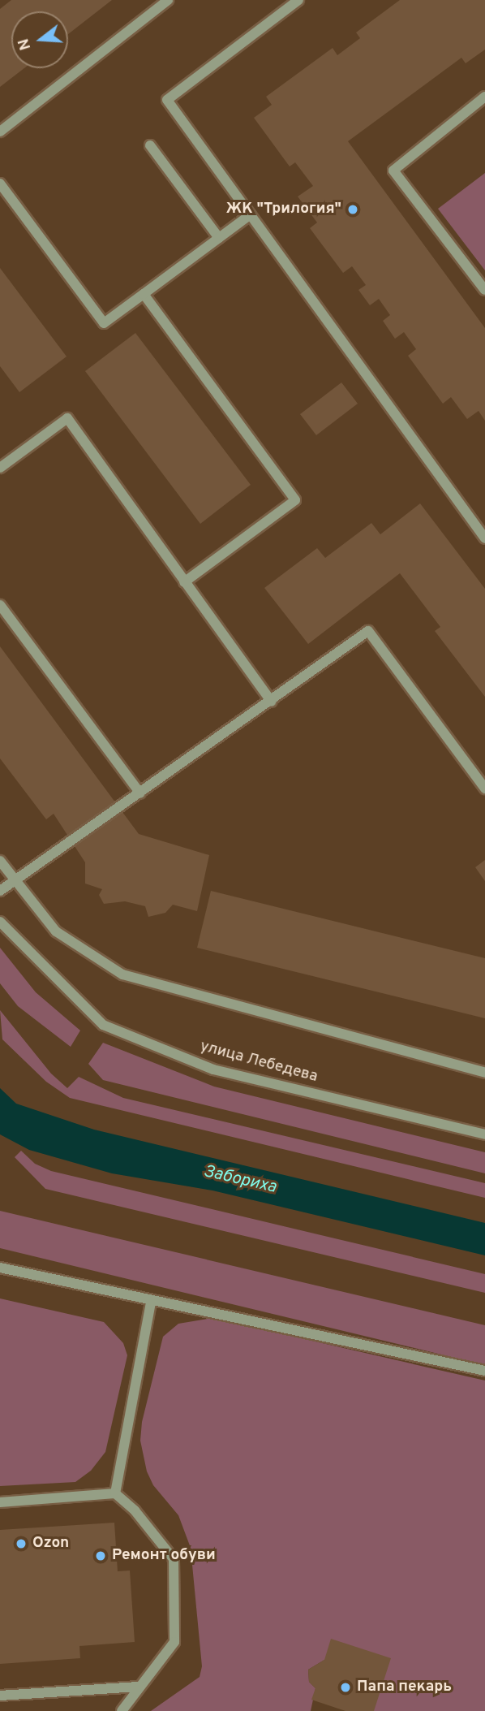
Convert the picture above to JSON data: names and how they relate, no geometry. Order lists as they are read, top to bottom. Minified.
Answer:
{"streets":{"street":["улица Лебедева"]},"water":["Забориха"],"places":["ЖК \"Трилогия\"","Ozon","Ремонт обуви","Папа пекарь"],"north":"left"}
